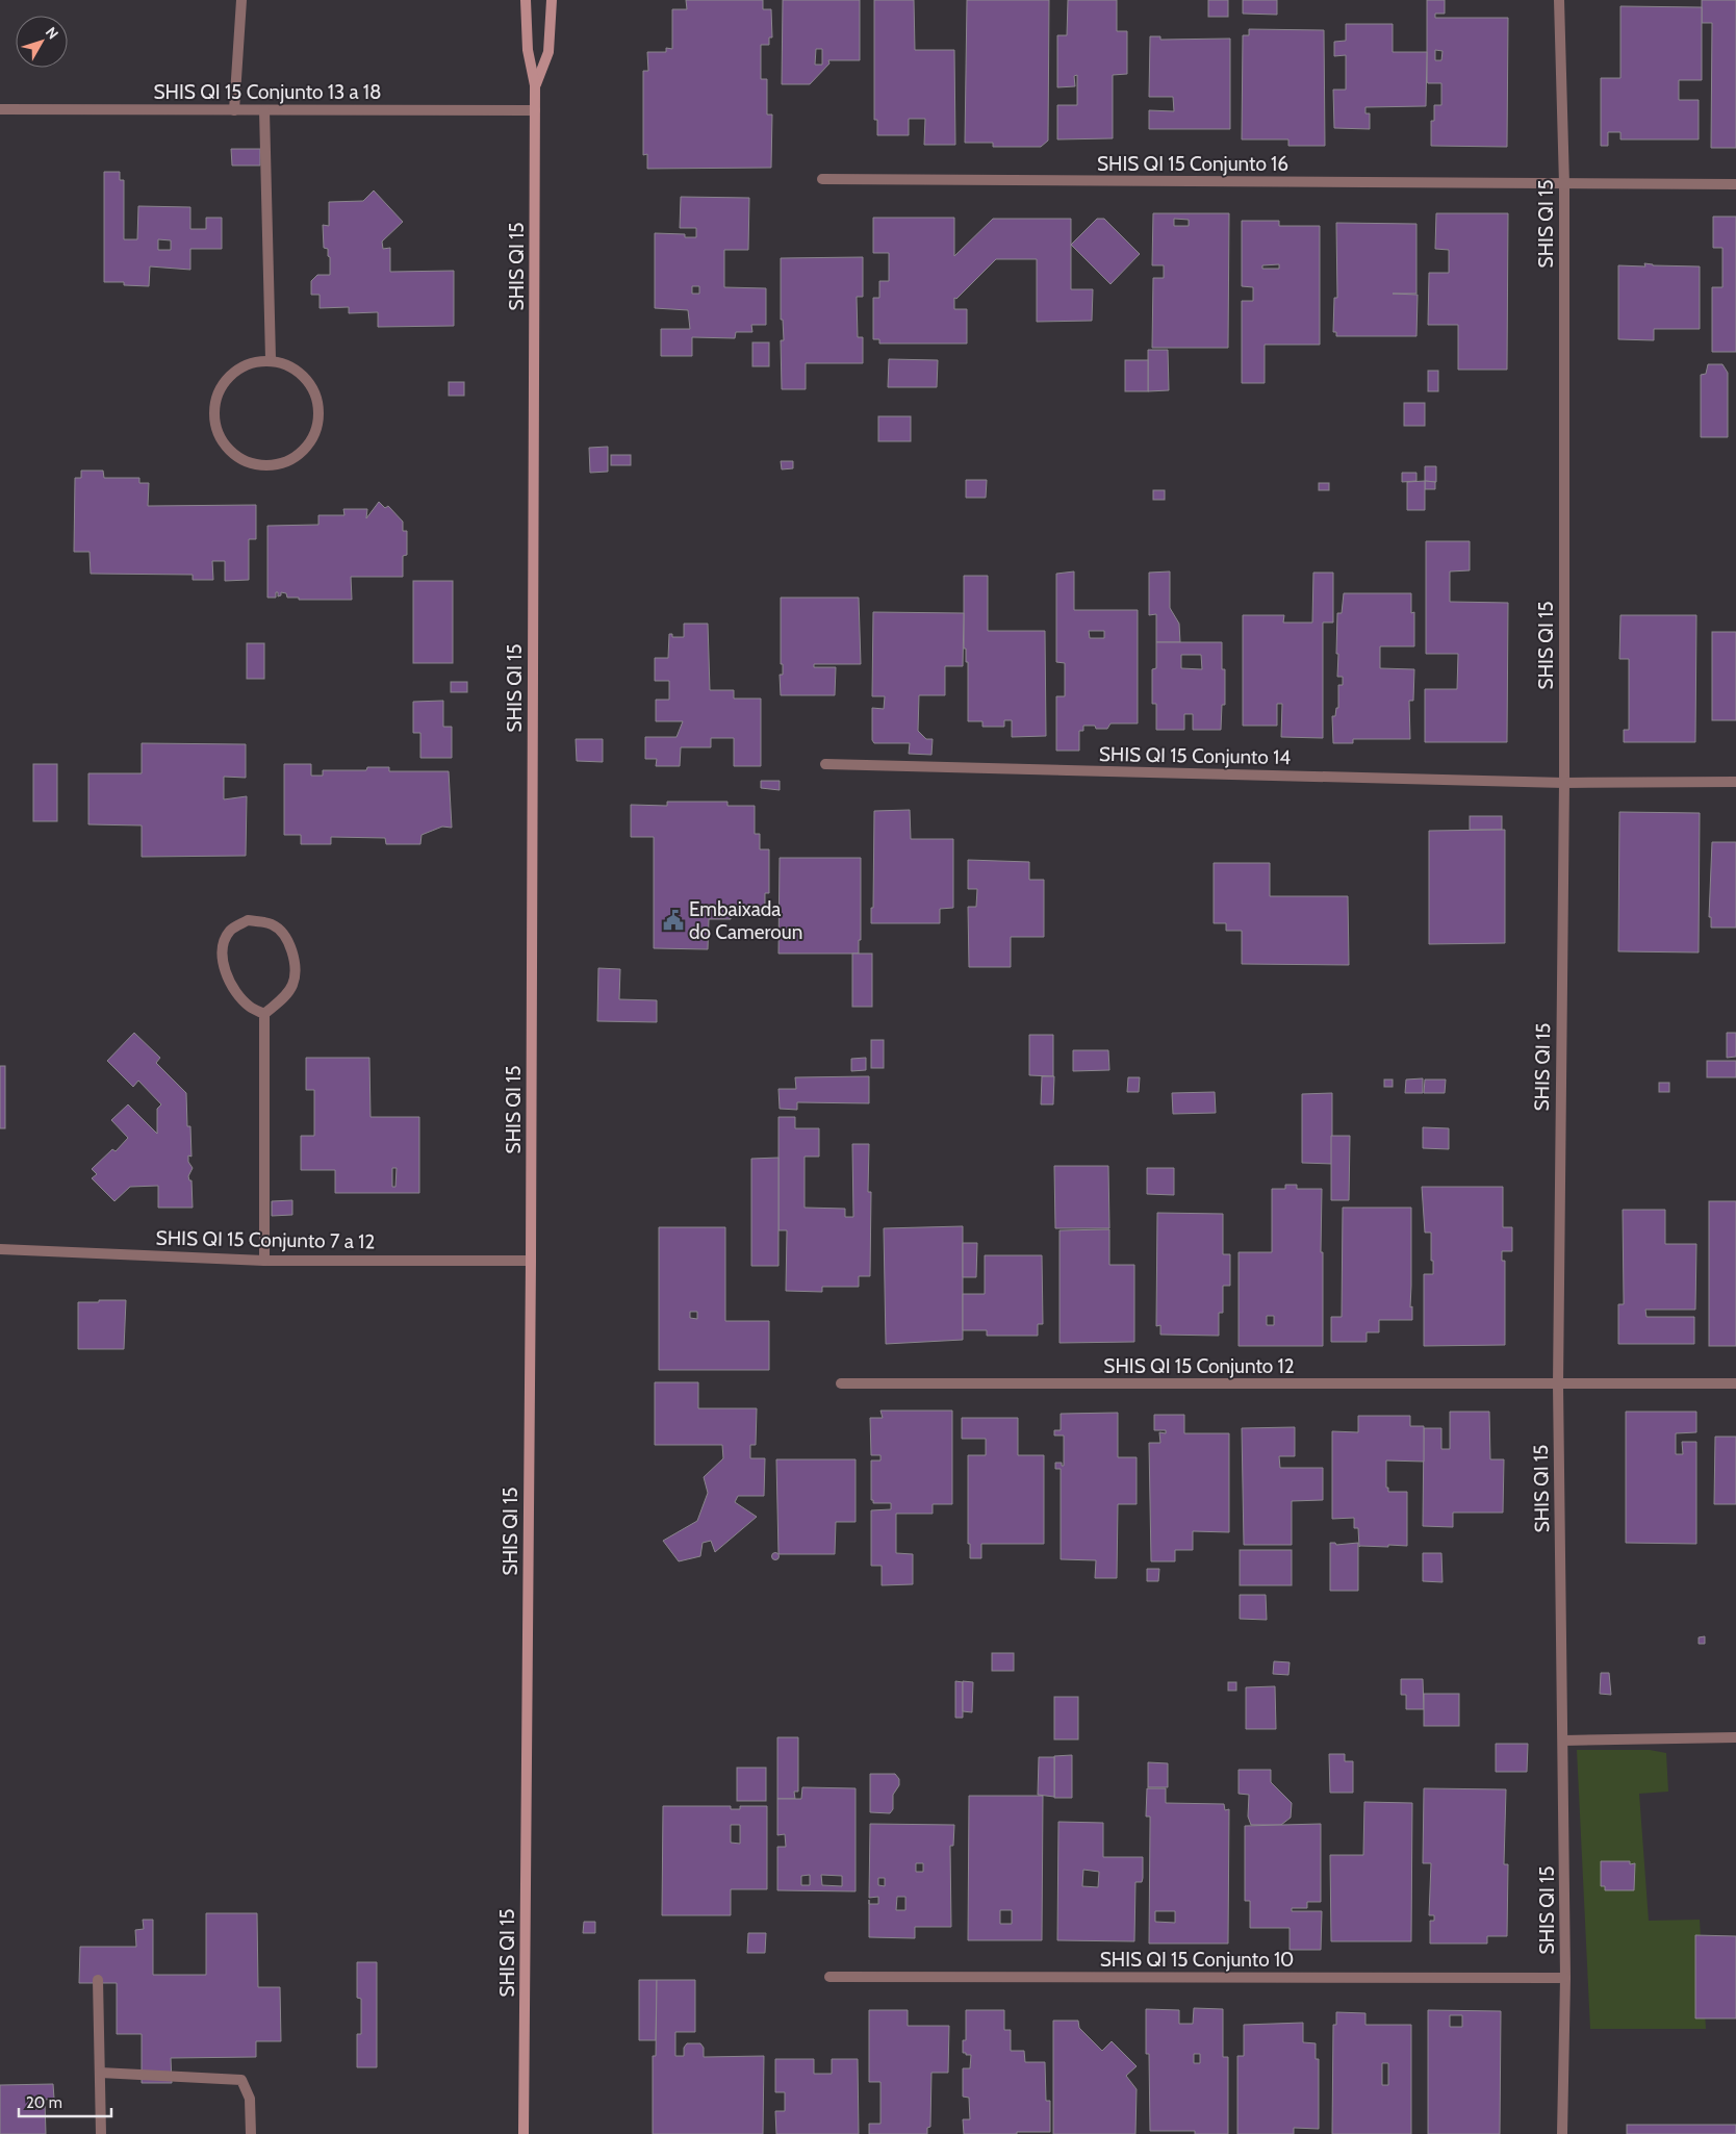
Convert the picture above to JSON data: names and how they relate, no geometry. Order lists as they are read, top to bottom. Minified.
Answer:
{"streets":{"street":["SHIS QI 15 Conjunto 13 a 18","SHIS QI 15 Conjunto 16","SHIS QI 15","SHIS QI 15 Conjunto 14","SHIS QI 15 Conjunto 7 a 12","SHIS QI 15 Conjunto 12","SHIS QI 15 Conjunto 10"]},"crossings":[["SHIS QI 15 Conjunto 13 a 18","SHIS QI 15"],["SHIS QI 15 Conjunto 16","SHIS QI 15"],["SHIS QI 15","SHIS QI 15 Conjunto 14"],["SHIS QI 15","SHIS QI 15 Conjunto 7 a 12"],["SHIS QI 15","SHIS QI 15 Conjunto 12"],["SHIS QI 15","SHIS QI 15 Conjunto 10"]],"places":{"public building":["Embaixada do Cameroun"]},"scale_bar":"20 m","north":"top right"}
